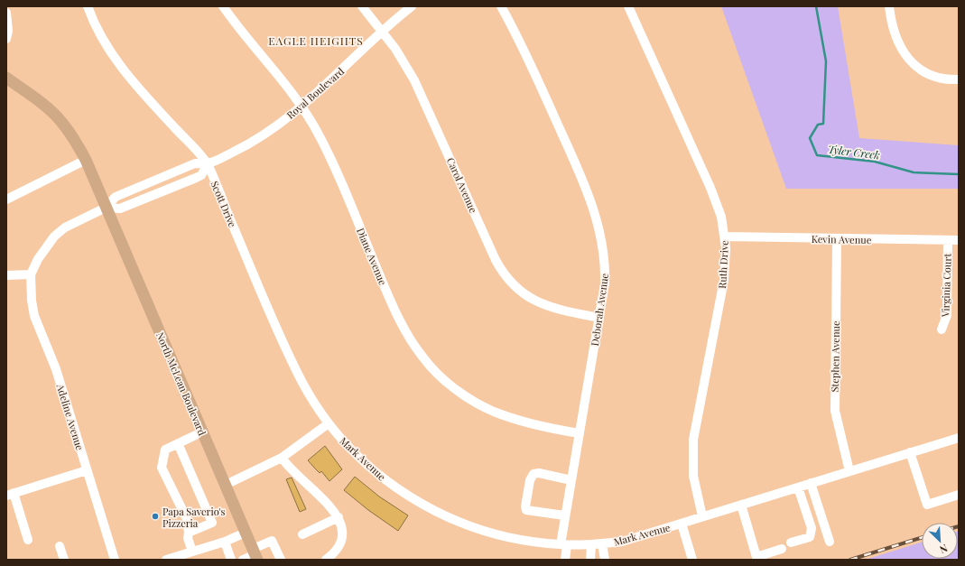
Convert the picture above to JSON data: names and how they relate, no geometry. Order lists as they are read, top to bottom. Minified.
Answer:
{"streets":{"main road":["North McLean Boulevard"],"street":["Royal Boulevard","Carol Avenue","Scott Drive","Kevin Avenue","Diane Avenue","Ruth Drive","Virginia Court","Deborah Avenue","Stephen Avenue","Adeline Avenue","Mark Avenue"]},"crossings":[["Royal Boulevard","Carol Avenue"],["Royal Boulevard","Scott Drive"],["Royal Boulevard","Diane Avenue"],["Royal Boulevard","North McLean Boulevard"],["Royal Boulevard","Adeline Avenue"],["Carol Avenue","Deborah Avenue"],["Scott Drive","Mark Avenue"],["Kevin Avenue","Ruth Drive"],["Kevin Avenue","Virginia Court"],["Kevin Avenue","Stephen Avenue"],["Diane Avenue","Deborah Avenue"],["Ruth Drive","Mark Avenue"],["Deborah Avenue","Mark Avenue"],["Stephen Avenue","Mark Avenue"]],"districts":["EAGLE HEIGHTS"],"water":["Tyler Creek"],"places":["Papa Saverio's Pizzeria"],"north":"bottom right"}
